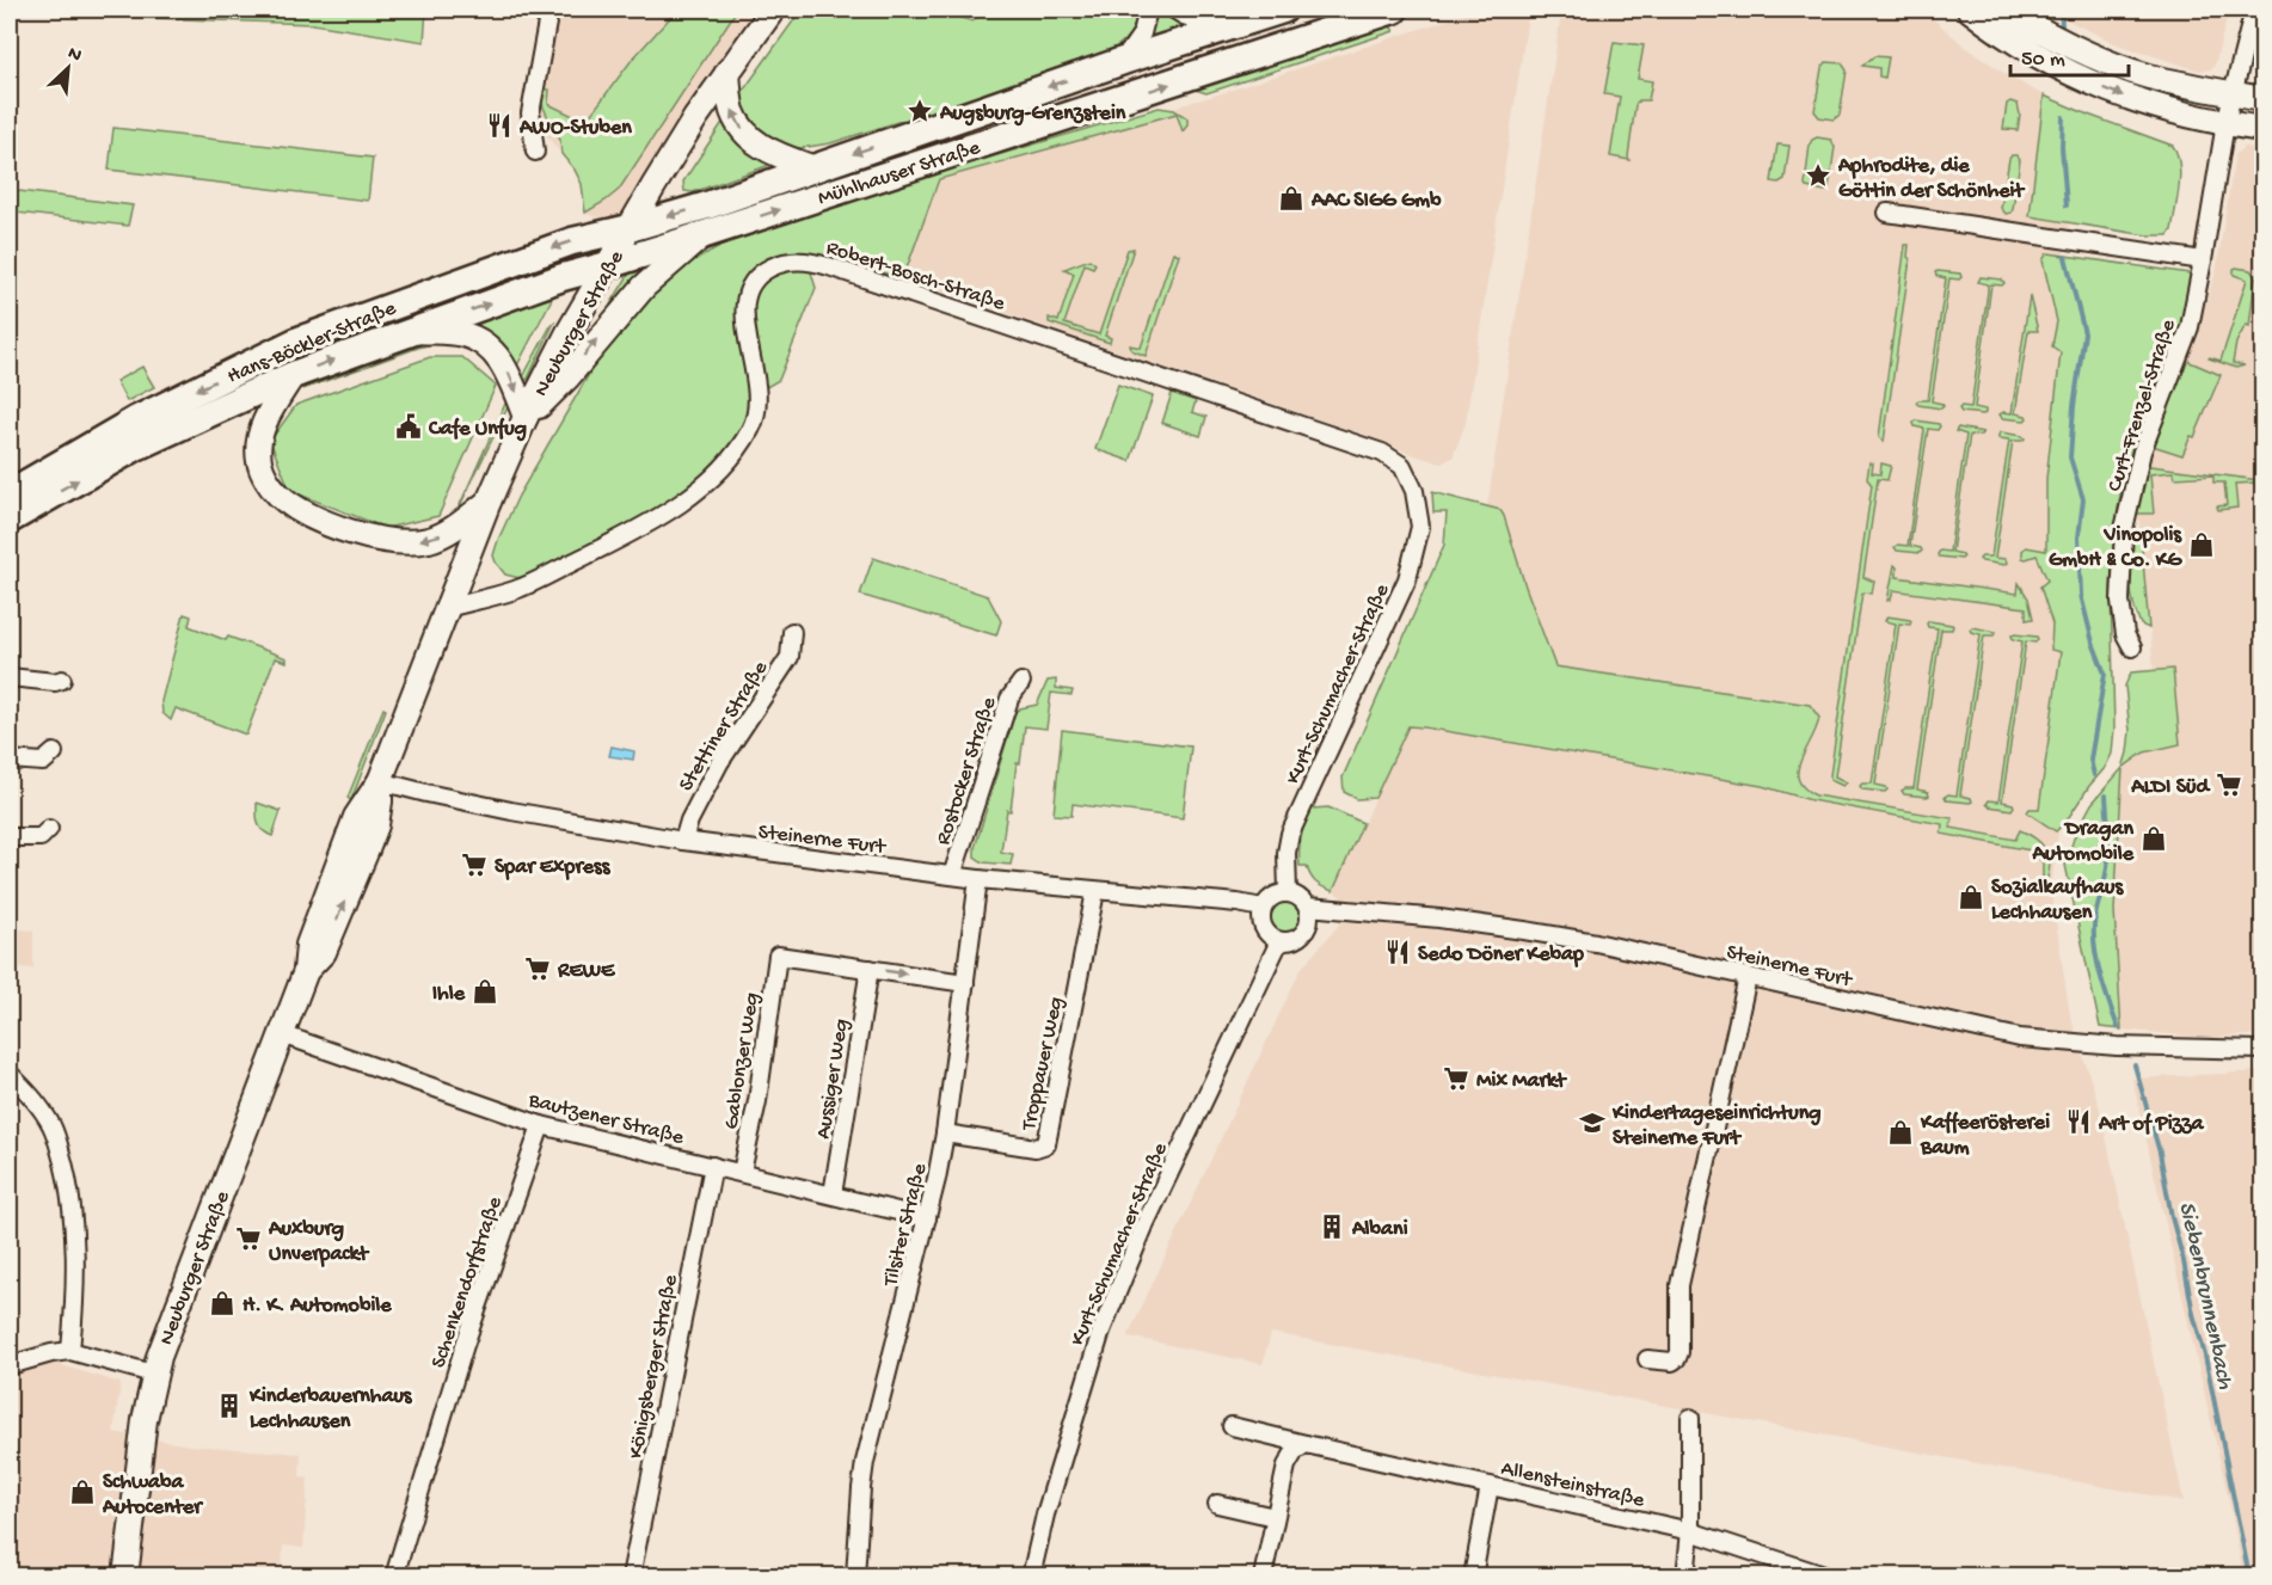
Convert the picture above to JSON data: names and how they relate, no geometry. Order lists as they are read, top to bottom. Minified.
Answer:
{"streets":{"main road":["Mühlhauser Straße","Hans-Böckler-Straße"],"street":["Robert-Bosch-Straße","Neuburger Straße","Curt-Frenzel-Straße","Kurt-Schumacher-Straße","Stettiner Straße","Rostocker Straße","Steinerne Furt","Gablonzer Weg","Troppauer Weg","Aussiger Weg","Bautzener Straße","Tilsiter Straße","Schenkendorfstraße","Königsberger Straße","Allensteinstraße"]},"crossings":[["Mühlhauser Straße","Neuburger Straße"],["Mühlhauser Straße","Hans-Böckler-Straße"],["Robert-Bosch-Straße","Neuburger Straße"],["Robert-Bosch-Straße","Kurt-Schumacher-Straße"],["Neuburger Straße","Hans-Böckler-Straße"],["Neuburger Straße","Steinerne Furt"],["Neuburger Straße","Bautzener Straße"],["Kurt-Schumacher-Straße","Steinerne Furt"],["Stettiner Straße","Steinerne Furt"],["Rostocker Straße","Steinerne Furt"],["Steinerne Furt","Troppauer Weg"],["Steinerne Furt","Tilsiter Straße"],["Gablonzer Weg","Aussiger Weg"],["Gablonzer Weg","Bautzener Straße"],["Troppauer Weg","Tilsiter Straße"],["Aussiger Weg","Bautzener Straße"],["Bautzener Straße","Tilsiter Straße"],["Bautzener Straße","Schenkendorfstraße"],["Bautzener Straße","Königsberger Straße"]],"water":["Siebenbrunnenbach"],"places":{"place":["Augsburg-Grenzstein","Aphrodite, die Göttin der Schönheit"],"restaurant":["AWO-Stuben","Sedo Döner Kebap","Art of Pizza"],"shop":["AAC SIGG Gmb","Vinopolis GmbH & Co. KG","Dragan Automobile","Sozialkaufhaus Lechhausen","Ihle","Kaffeerösterei Baum","H. K. Automobile","Schwaba Autocenter"],"public building":["Cafe Unfug"],"supermarket":["ALDI Süd","Spar Express","REWE","Mix Markt","Auxburg Unverpackt"],"school or university":["Kindertageseinrichtung Steinerne Furt"],"building":["Albani","Kinderbauernhaus Lechhausen"]},"scale_bar":"50 m","north":"top right"}
